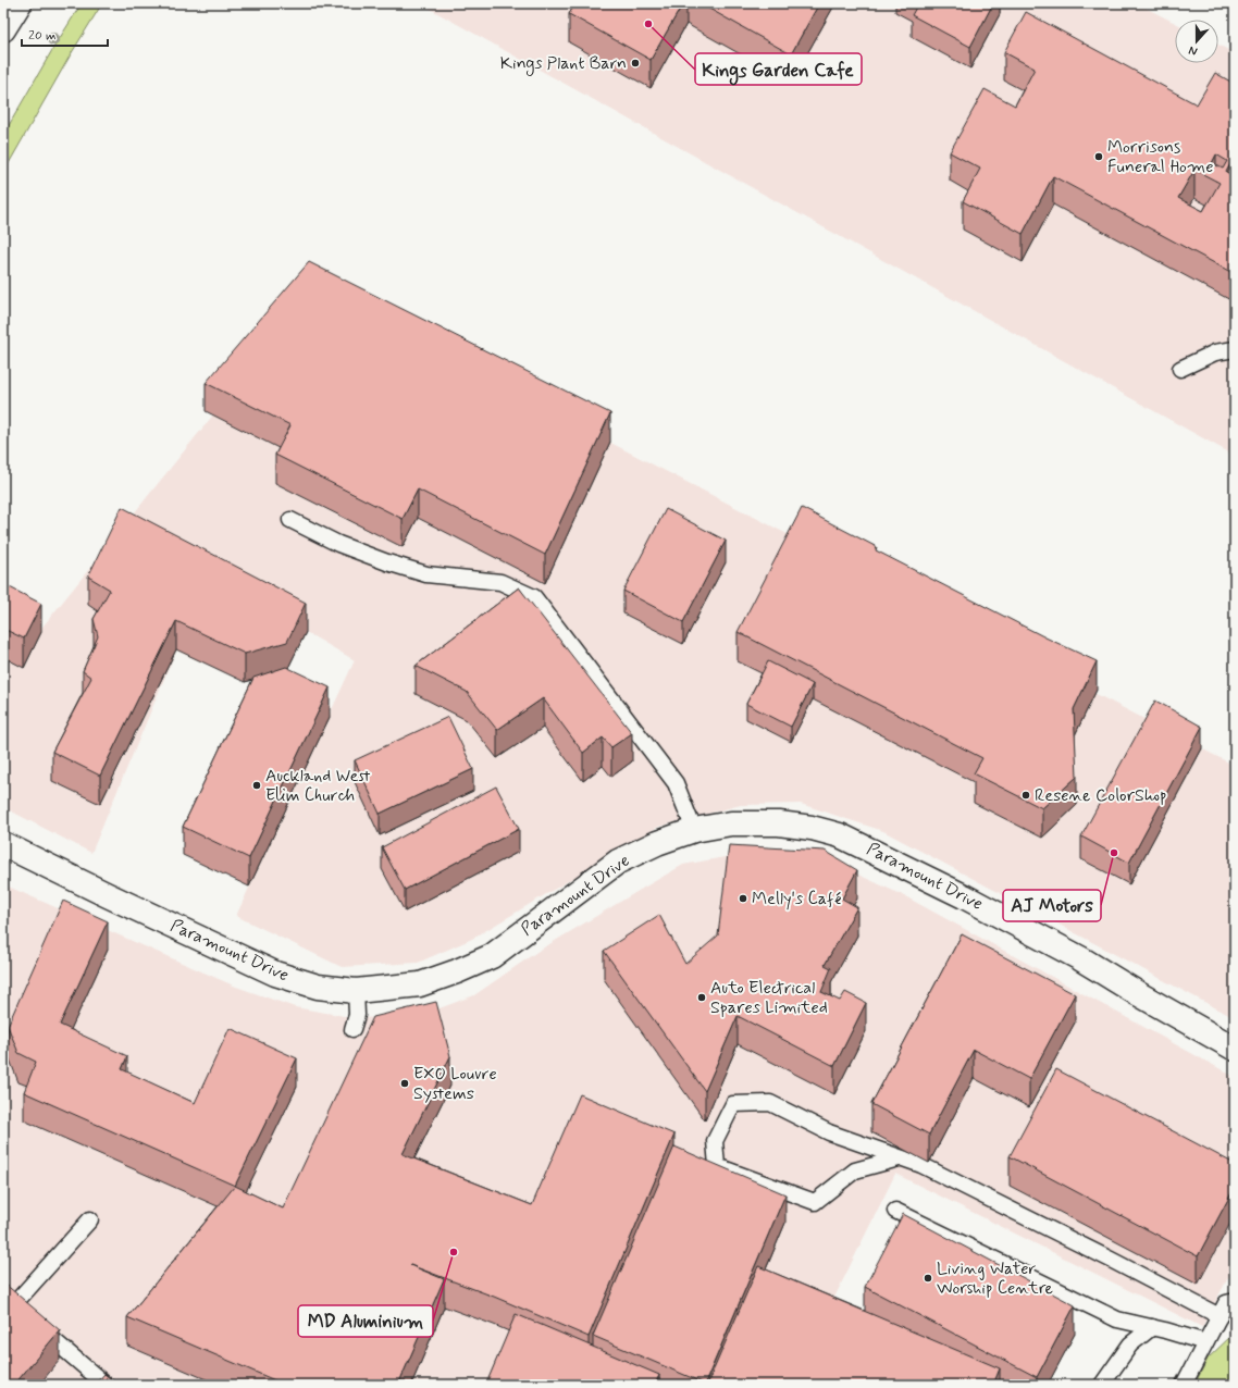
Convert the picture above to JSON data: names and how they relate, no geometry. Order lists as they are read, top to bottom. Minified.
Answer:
{"streets":{"street":["Paramount Drive"]},"places":["Kings Garden Cafe","Kings Plant Barn","Morrisons Funeral Home","Auckland West Elim Church","Resene ColorShop","AJ Motors","Melly's Café","Auto Electrical Spares Limited","EXO Louvre Systems","MD Aluminium","Living Water Worship Centre"],"scale_bar":"20 m","north":"bottom"}
